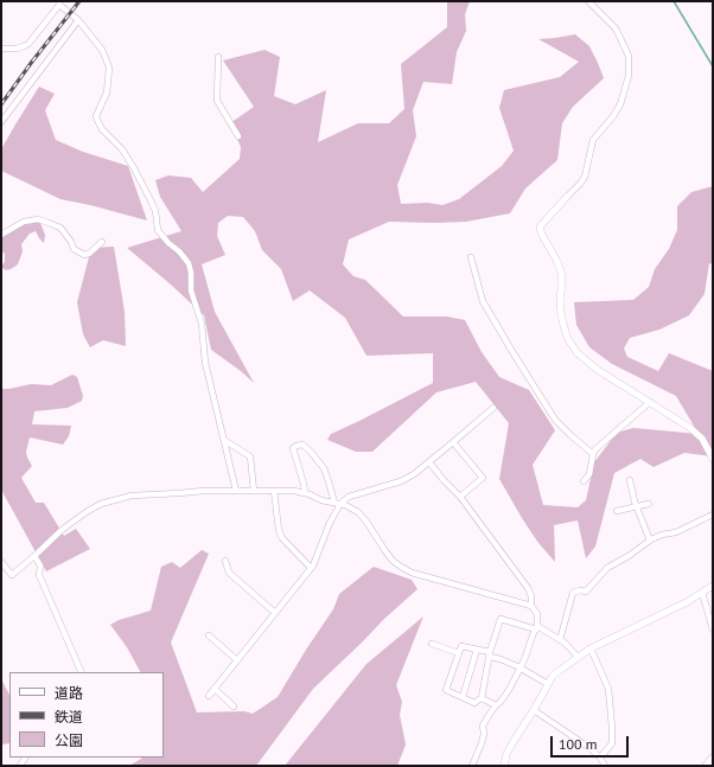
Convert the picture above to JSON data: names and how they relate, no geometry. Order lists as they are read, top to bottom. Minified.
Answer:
{"legend":["道路","鉄道","公園"],"scale_bar":"100 m"}
